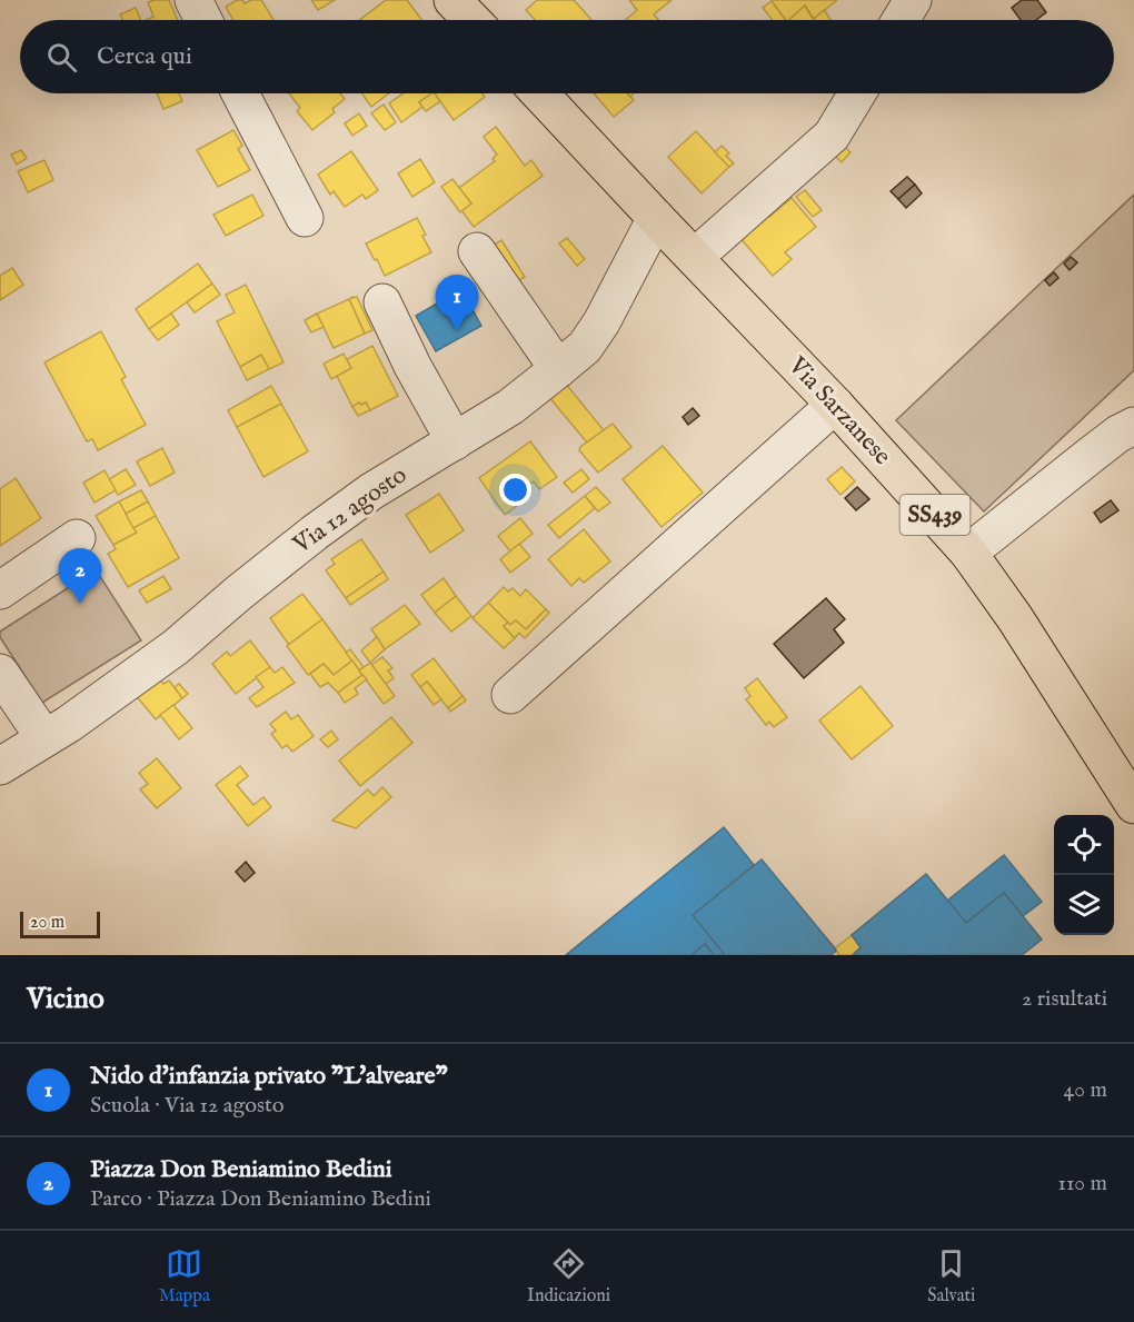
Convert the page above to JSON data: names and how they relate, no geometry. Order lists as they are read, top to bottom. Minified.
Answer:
{"streets":{"main road":["Via Sarzanese","SS439"],"street":["Via 12 agosto"]},"crossings":[["Via Sarzanese","Via 12 agosto"]],"scale_bar":"20 m","page":{"search":"Cerca qui","pins":["1","2"],"scale":"20 m","heading":["Vicino","2 risultati"],"list":[{"mark":"1","name":"Nido d'infanzia privato \"L'alveare\"","note":"Scuola · Via 12 agosto","value":"40 m"},{"mark":"2","name":"Piazza Don Beniamino Bedini","note":"Parco · Piazza Don Beniamino Bedini","value":"110 m"}],"nav":["Mappa","Indicazioni","Salvati"]}}
